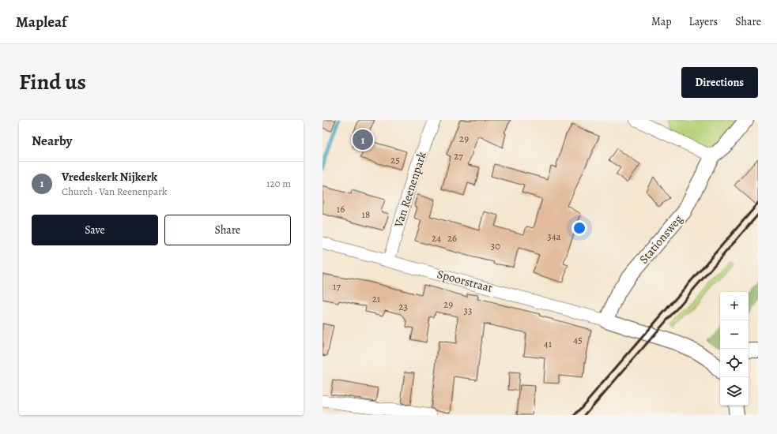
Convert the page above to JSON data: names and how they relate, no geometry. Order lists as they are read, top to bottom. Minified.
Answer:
{"streets":{"street":["Van Reenenpark","Stationsweg","Spoorstraat"]},"crossings":[["Van Reenenpark","Spoorstraat"],["Stationsweg","Spoorstraat"]],"house_numbers":["29","27","25","16","18","34a","24","26","30","17","21","29","23","33","45","41"],"page":{"header":"Mapleaf","nav":["Map","Layers","Share"],"title":"Find us","buttons":["Directions",["Save","Share"]],"heading":"Nearby","pins":"1","list":[{"mark":"1","name":"Vredeskerk Nijkerk","note":"Church · Van Reenenpark","value":"120 m"}],"map_buttons":["+","−"]}}
